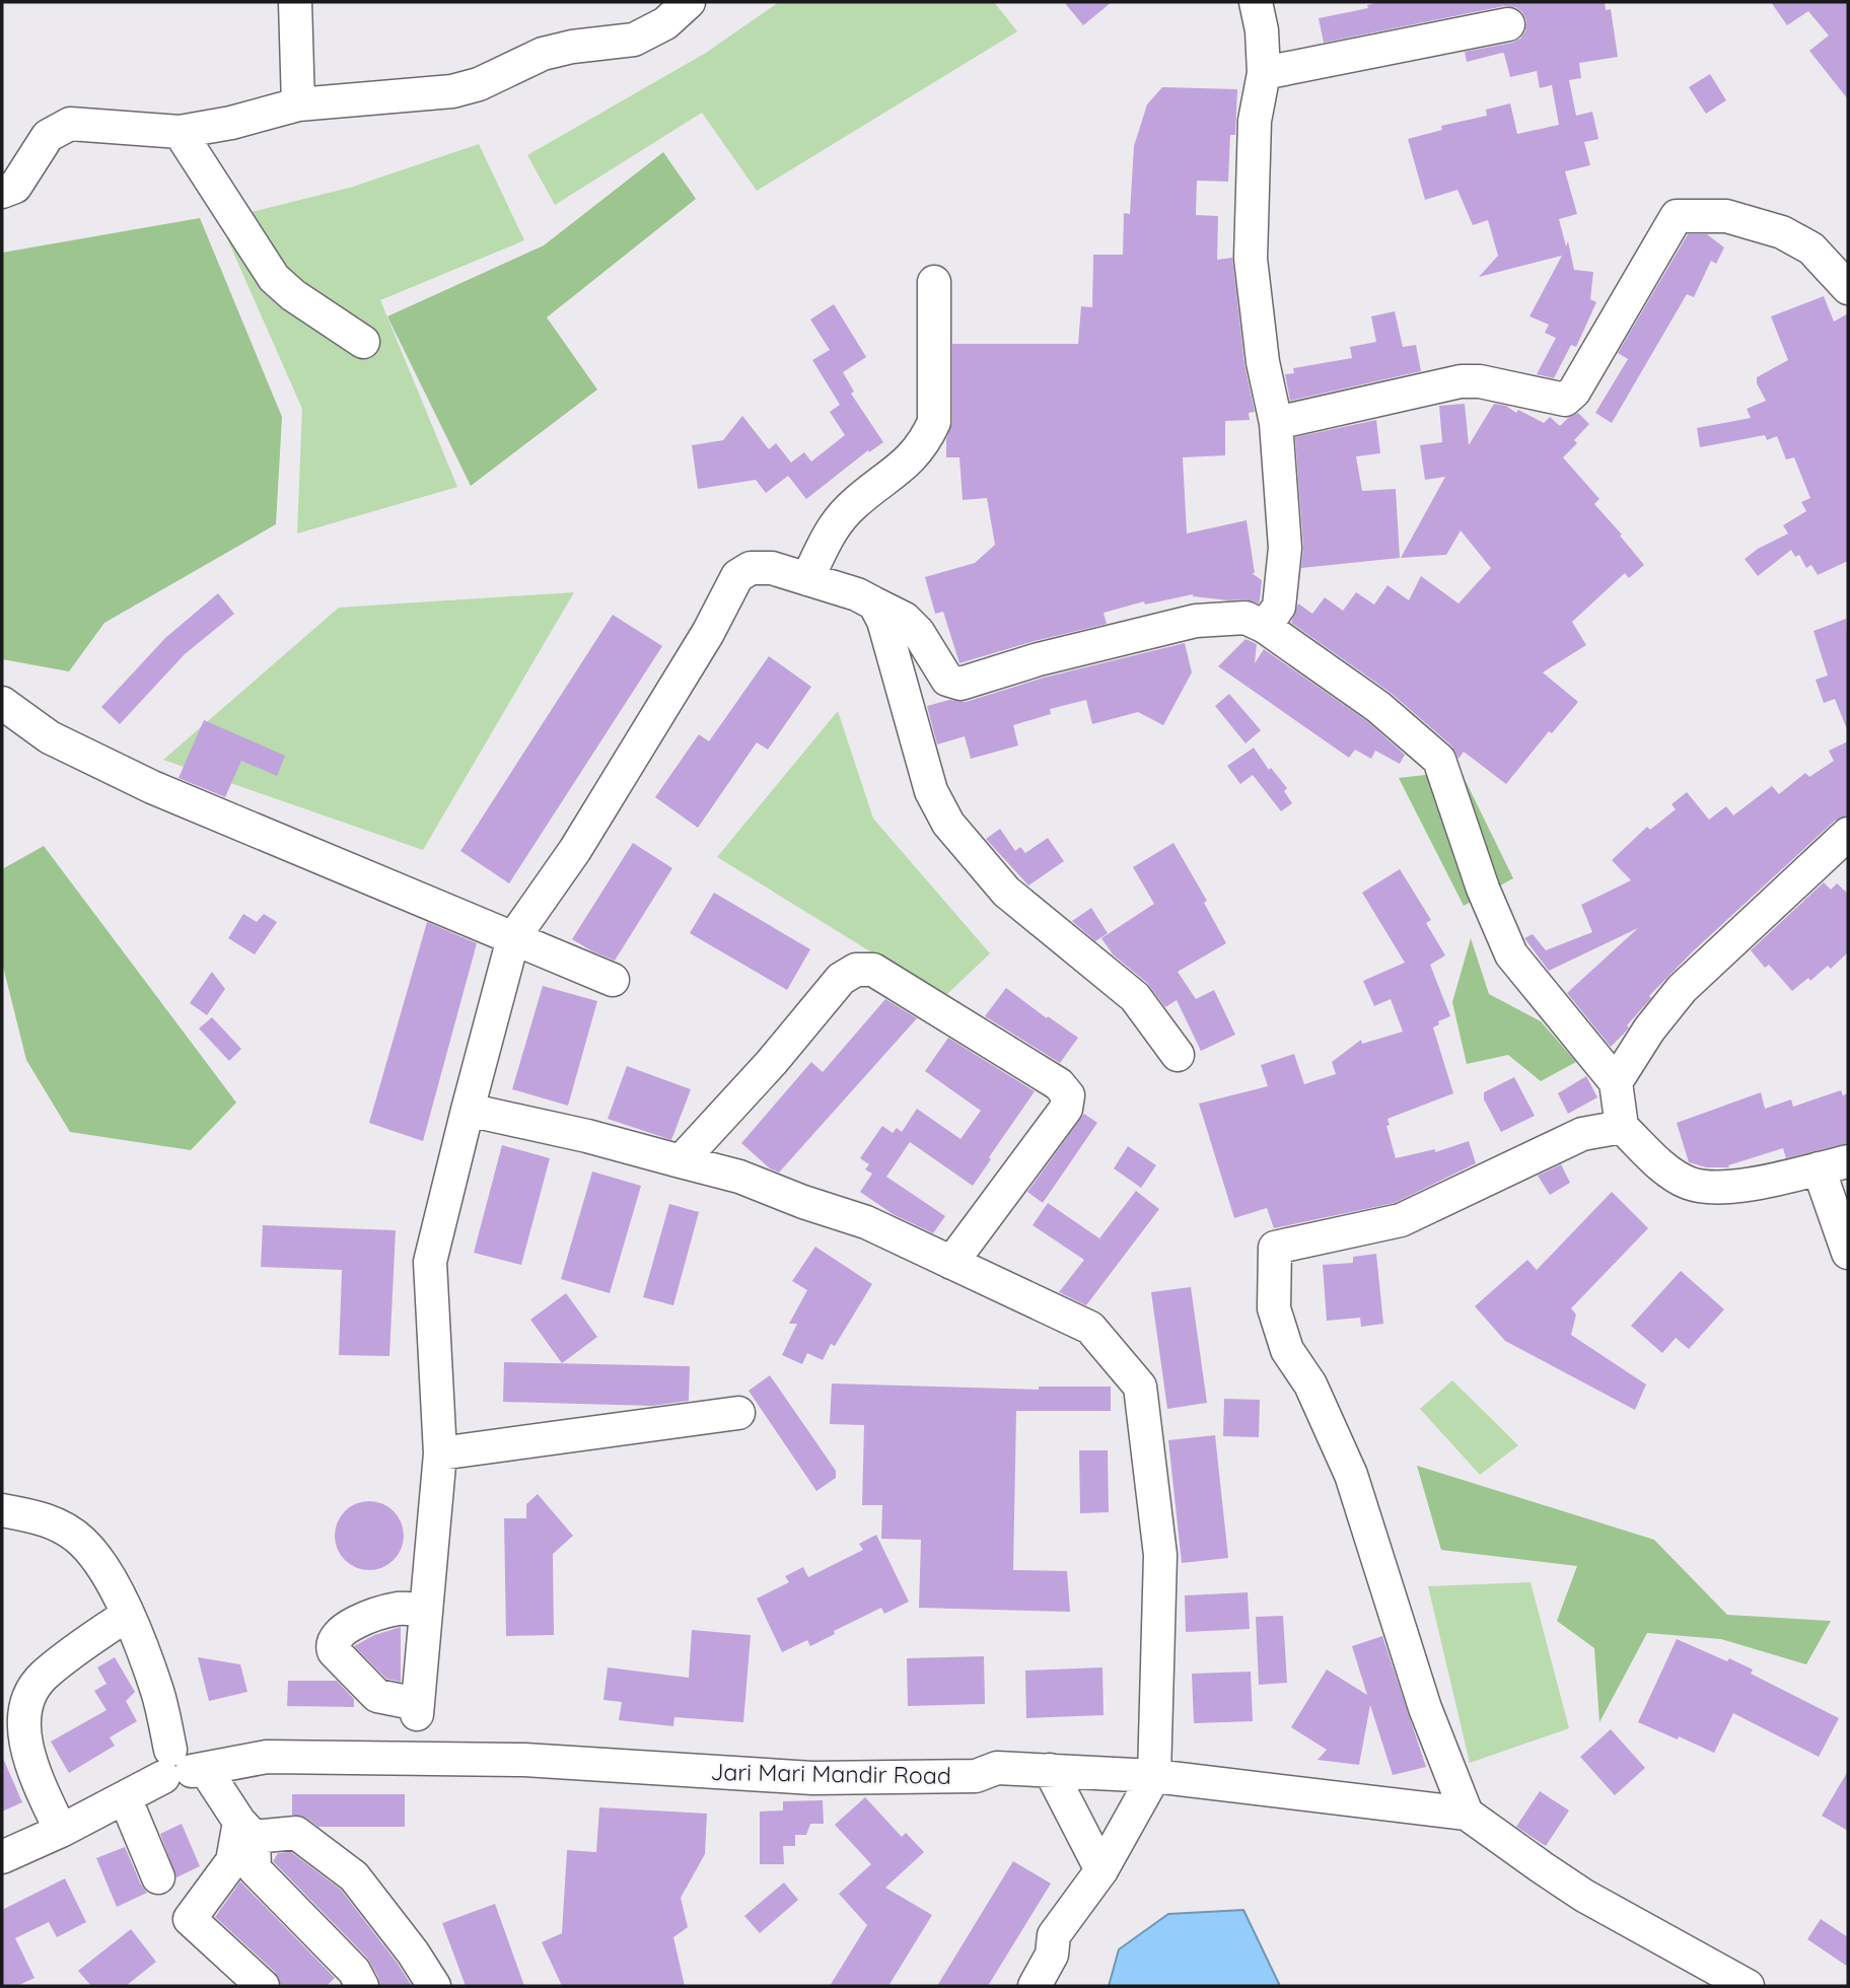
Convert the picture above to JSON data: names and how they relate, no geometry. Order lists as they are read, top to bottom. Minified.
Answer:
{"streets":{"street":["Jari Mari Mandir Road"]}}
